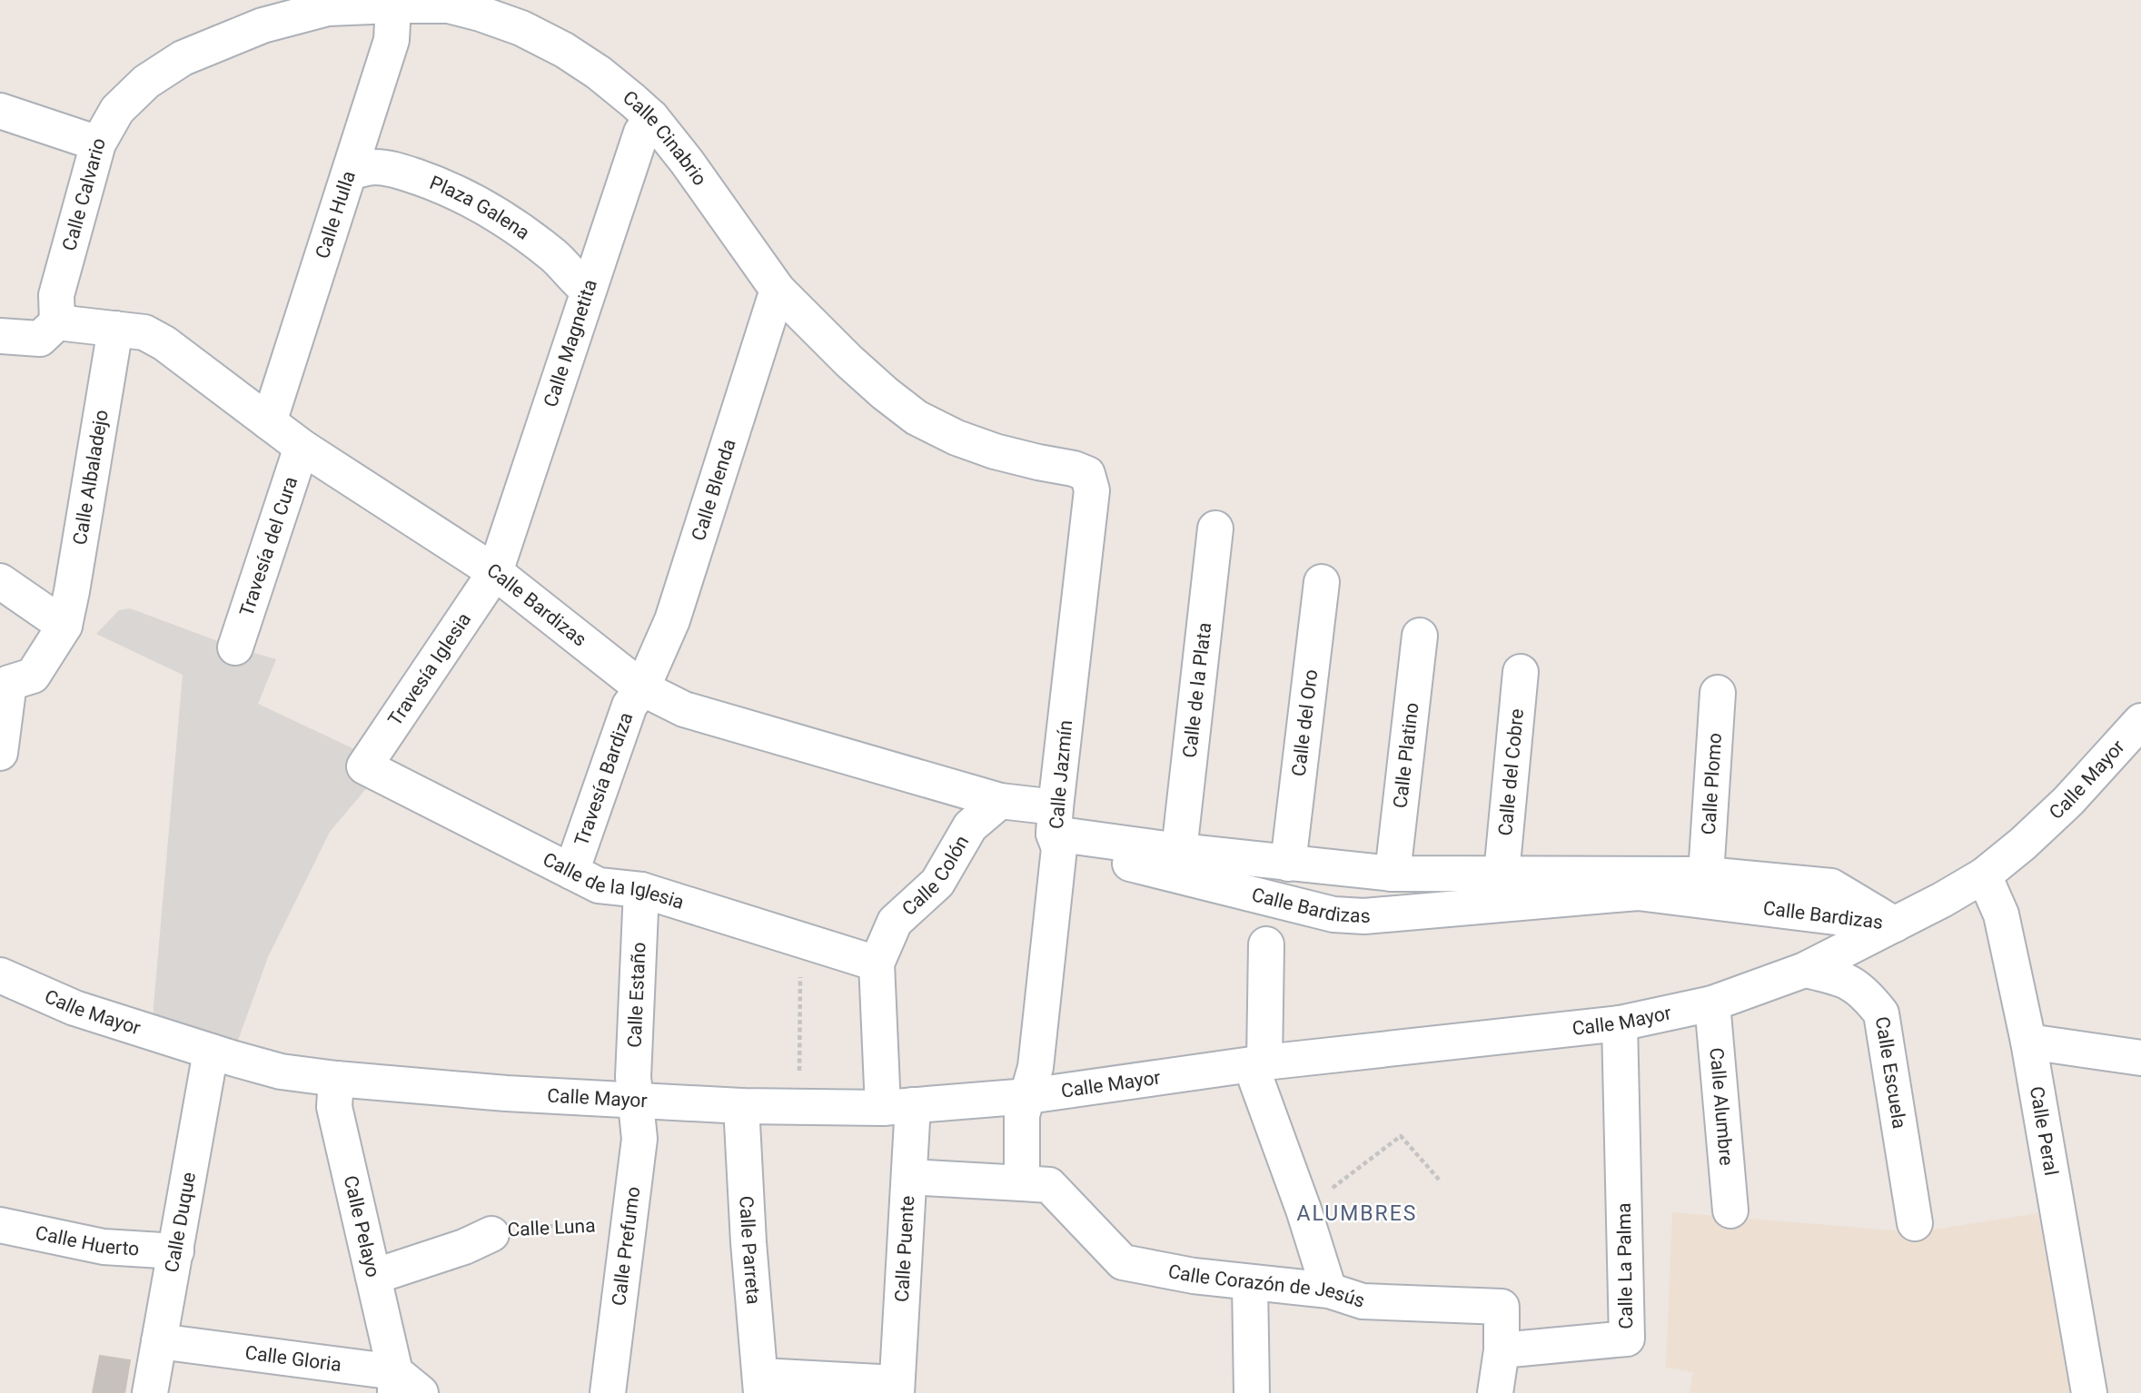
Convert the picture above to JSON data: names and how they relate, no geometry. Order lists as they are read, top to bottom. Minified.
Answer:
{"streets":{"street":["Calle Cinabrio","Calle Calvario","Plaza Galena","Calle Hulla","Calle Magnetita","Calle Albaladejo","Calle Blenda","Travesía del Cura","Calle Bardizas","Travesía Iglesia","Calle de la Plata","Calle del Oro","Calle Platino","Calle del Cobre","Calle Jazmín","Travesía Bardiza","Calle Mayor","Calle Plomo","Calle Colón","Calle de la Iglesia","Calle Estaño","Calle Escuela","Calle Alumbre","Calle Peral","Calle Duque","Calle Pelayo","Calle Luna","Calle Huerto","Calle Prefumo","Calle Parreta","Calle Puente","Calle La Palma","Calle Corazón de Jesús","Calle Gloria"]},"crossings":[["Calle Cinabrio","Calle Calvario"],["Calle Cinabrio","Calle Hulla"],["Calle Cinabrio","Calle Magnetita"],["Calle Cinabrio","Calle Blenda"],["Calle Cinabrio","Calle Jazmín"],["Calle Calvario","Calle Bardizas"],["Plaza Galena","Calle Hulla"],["Plaza Galena","Calle Magnetita"],["Calle Hulla","Calle Bardizas"],["Calle Magnetita","Calle Bardizas"],["Calle Magnetita","Travesía Iglesia"],["Calle Albaladejo","Calle Bardizas"],["Calle Blenda","Calle Bardizas"],["Calle Blenda","Travesía Bardiza"],["Travesía del Cura","Calle Bardizas"],["Calle Bardizas","Travesía Iglesia"],["Calle Bardizas","Calle de la Plata"],["Calle Bardizas","Calle del Oro"],["Calle Bardizas","Calle Platino"],["Calle Bardizas","Calle del Cobre"],["Calle Bardizas","Calle Jazmín"],["Calle Bardizas","Travesía Bardiza"],["Calle Bardizas","Calle Mayor"],["Calle Bardizas","Calle Plomo"],["Calle Bardizas","Calle Colón"],["Travesía Iglesia","Calle de la Iglesia"],["Calle Jazmín","Calle Mayor"],["Calle Jazmín","Calle Corazón de Jesús"],["Travesía Bardiza","Calle de la Iglesia"],["Calle Mayor","Calle Colón"],["Calle Mayor","Calle Estaño"],["Calle Mayor","Calle Escuela"],["Calle Mayor","Calle Alumbre"],["Calle Mayor","Calle Peral"],["Calle Mayor","Calle Duque"],["Calle Mayor","Calle Pelayo"],["Calle Mayor","Calle Prefumo"],["Calle Mayor","Calle Parreta"],["Calle Mayor","Calle Puente"],["Calle Mayor","Calle La Palma"],["Calle Colón","Calle de la Iglesia"],["Calle Colón","Calle Puente"],["Calle de la Iglesia","Calle Estaño"],["Calle Estaño","Calle Prefumo"],["Calle Duque","Calle Huerto"],["Calle Duque","Calle Gloria"],["Calle Pelayo","Calle Luna"],["Calle Pelayo","Calle Gloria"],["Calle Puente","Calle Corazón de Jesús"],["Calle La Palma","Calle Corazón de Jesús"]],"districts":["ALUMBRES"]}
